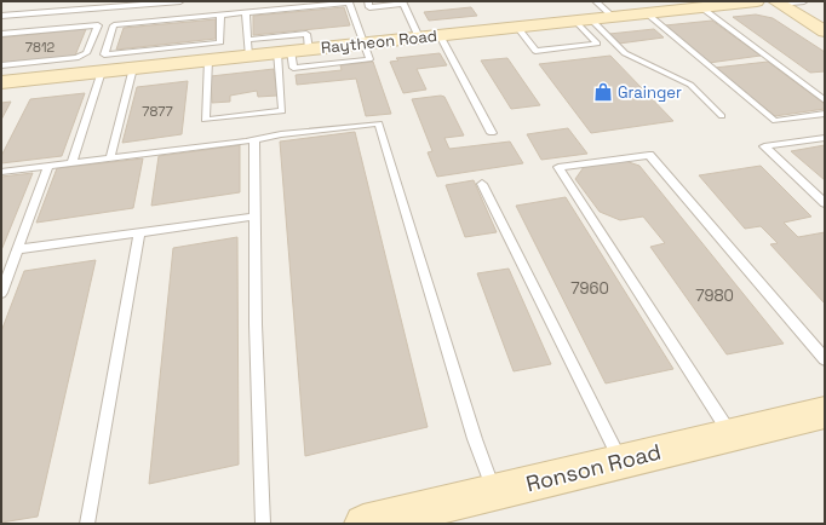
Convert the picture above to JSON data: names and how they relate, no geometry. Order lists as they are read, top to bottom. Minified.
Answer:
{"streets":{"street":["Raytheon Road","Ronson Road"]},"places":{"shop":["Grainger"]},"house_numbers":["7812","7877","7960","7980"]}
